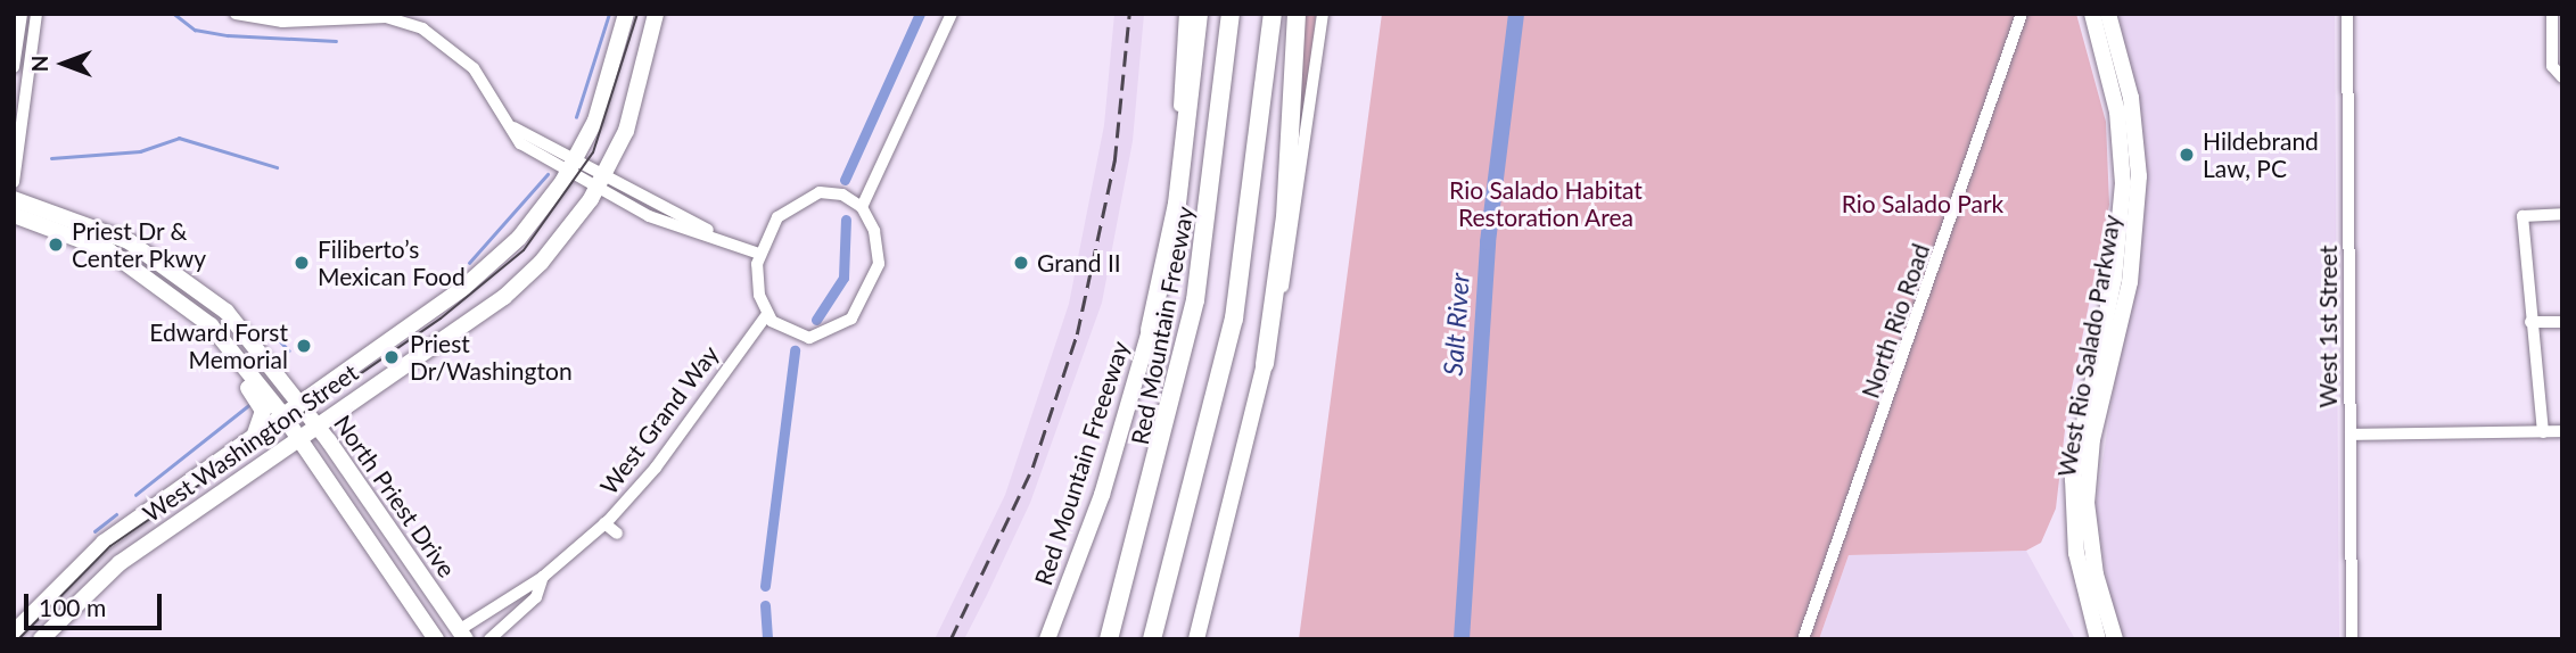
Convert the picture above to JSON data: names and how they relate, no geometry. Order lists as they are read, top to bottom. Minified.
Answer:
{"streets":{"highway":["Red Mountain Freeway"],"main road":["West Rio Salado Parkway","West Washington Street","Red Mountain Freeeway","North Priest Drive"],"street":["North Rio Road","West 1st Street","West Grand Way"]},"crossings":[["West Grand Way","North Priest Drive"],["West Washington Street","North Priest Drive"]],"water":["Salt River"],"parks":["Rio Salado Habitat Restoration Area","Rio Salado Park"],"places":["Hildebrand Law, PC","Priest Dr & Center Pkwy","Filiberto’s Mexican Food","Grand II","Edward Forst Memorial","Priest Dr/Washington"],"scale_bar":"100 m","north":"left"}
